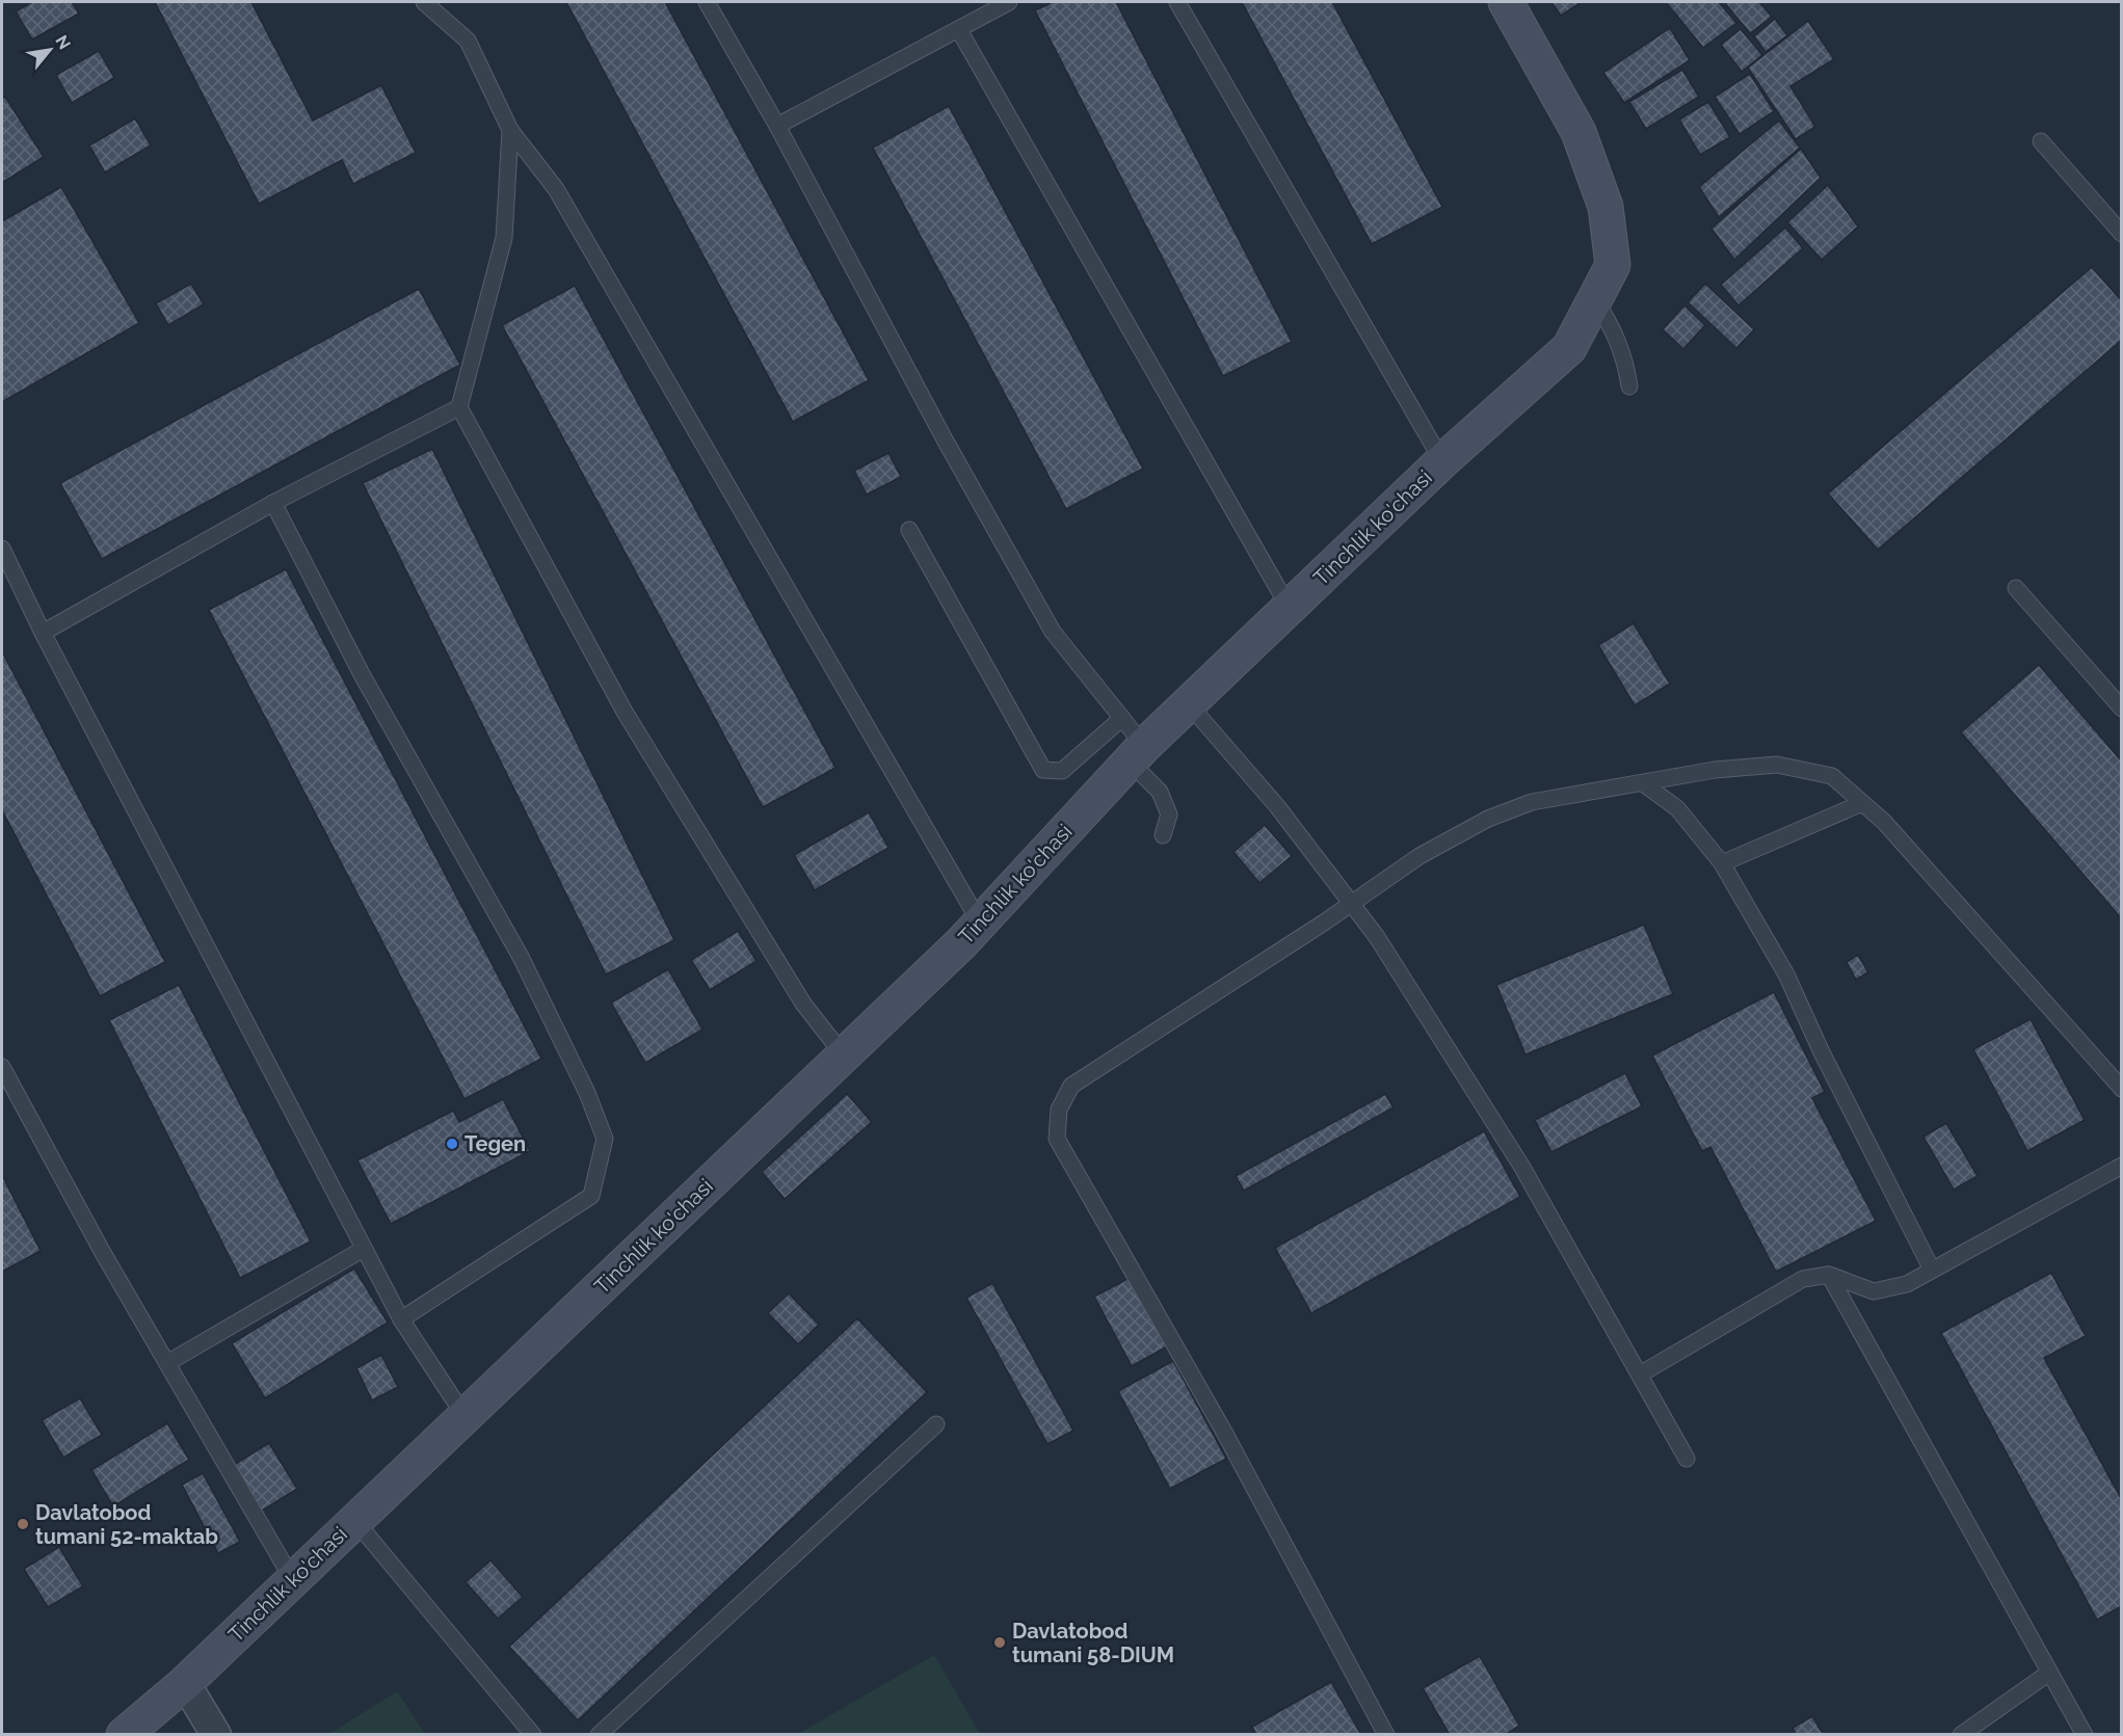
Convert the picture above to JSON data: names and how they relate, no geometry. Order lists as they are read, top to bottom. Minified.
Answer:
{"streets":{"street":["Tinchlik ko'chasi"]},"places":["Tegen","Davlatobod tumani 52-maktab","Davlatobod tumani 58-DIUM"],"north":"top right"}
